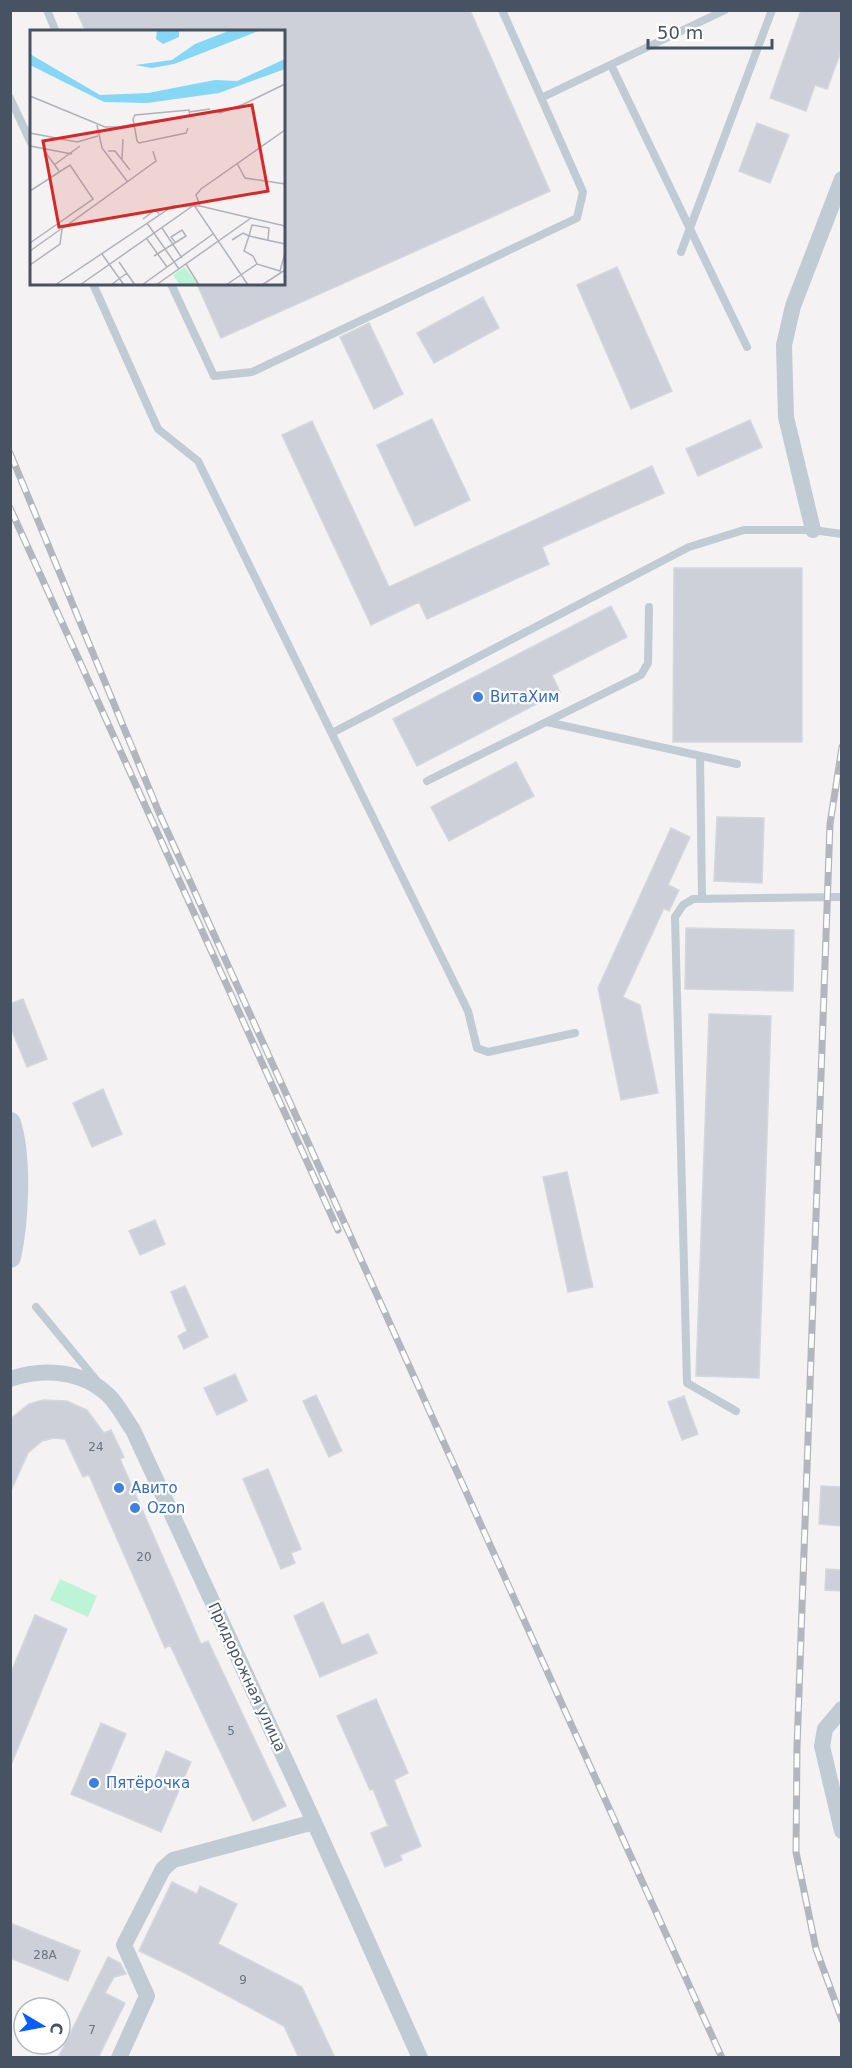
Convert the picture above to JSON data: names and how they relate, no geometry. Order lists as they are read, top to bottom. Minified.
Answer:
{"streets":{"street":["Придорожная улица"]},"places":["ВитаХим","Авито","Ozon","Пятёрочка"],"house_numbers":["24","20","5","28А","9","7"],"scale_bar":"50 m","north":"right"}
